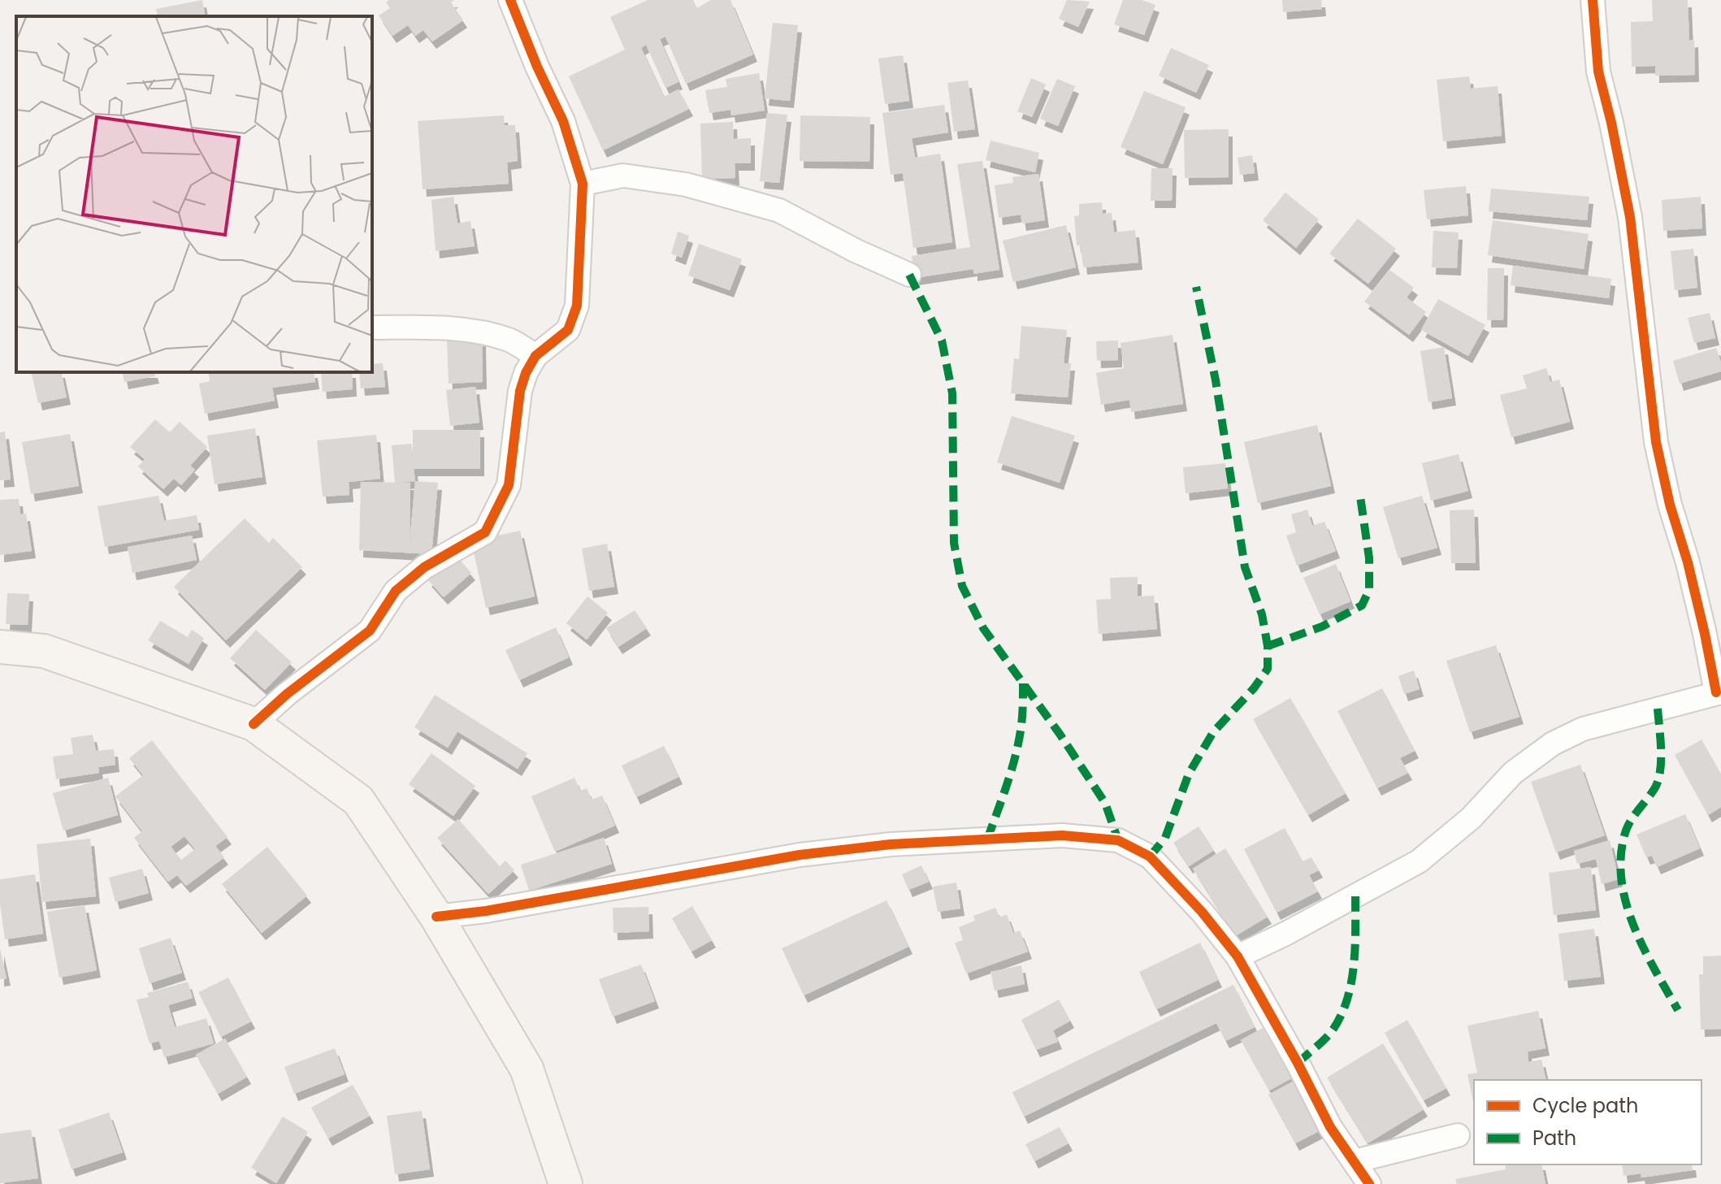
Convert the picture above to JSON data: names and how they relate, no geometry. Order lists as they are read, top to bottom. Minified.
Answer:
{"legend":["Cycle path","Path"]}
